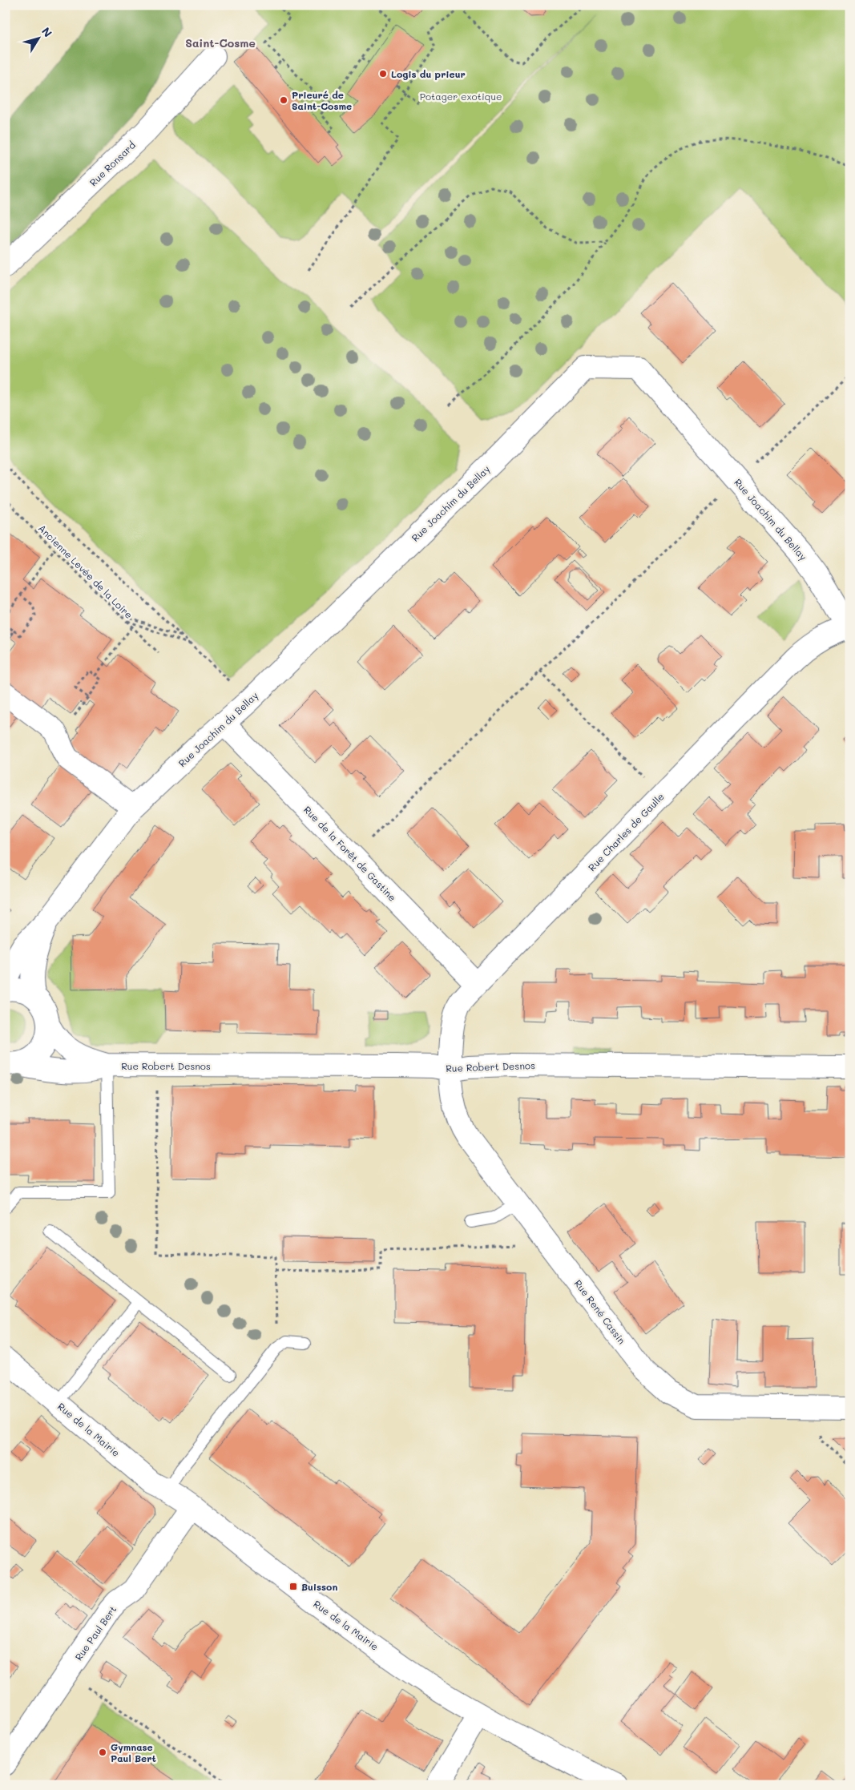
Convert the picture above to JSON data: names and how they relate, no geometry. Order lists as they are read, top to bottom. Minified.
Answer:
{"streets":{"street":["Rue Ronsard","Rue Joachim du Bellay","Rue Charles de Gaulle","Rue de la Forêt de Gastine","Rue Robert Desnos","Rue René Cassin","Rue de la Mairie","Rue Paul Bert"],"path":["Ancienne Levée de la Loire"]},"crossings":[["Rue Joachim du Bellay","Rue Charles de Gaulle"],["Rue Joachim du Bellay","Rue de la Forêt de Gastine"],["Rue Joachim du Bellay","Rue Robert Desnos"],["Rue Charles de Gaulle","Rue de la Forêt de Gastine"],["Rue Charles de Gaulle","Rue Robert Desnos"],["Rue Charles de Gaulle","Rue René Cassin"],["Rue Robert Desnos","Rue René Cassin"],["Rue de la Mairie","Rue Paul Bert"]],"districts":["Saint-Cosme"],"parks":["Potager exotique"],"places":{"other":["Logis du prieur","Prieuré de Saint-Cosme","Gymnase Paul Bert"],"transit":["Buisson"]},"north":"top right"}
